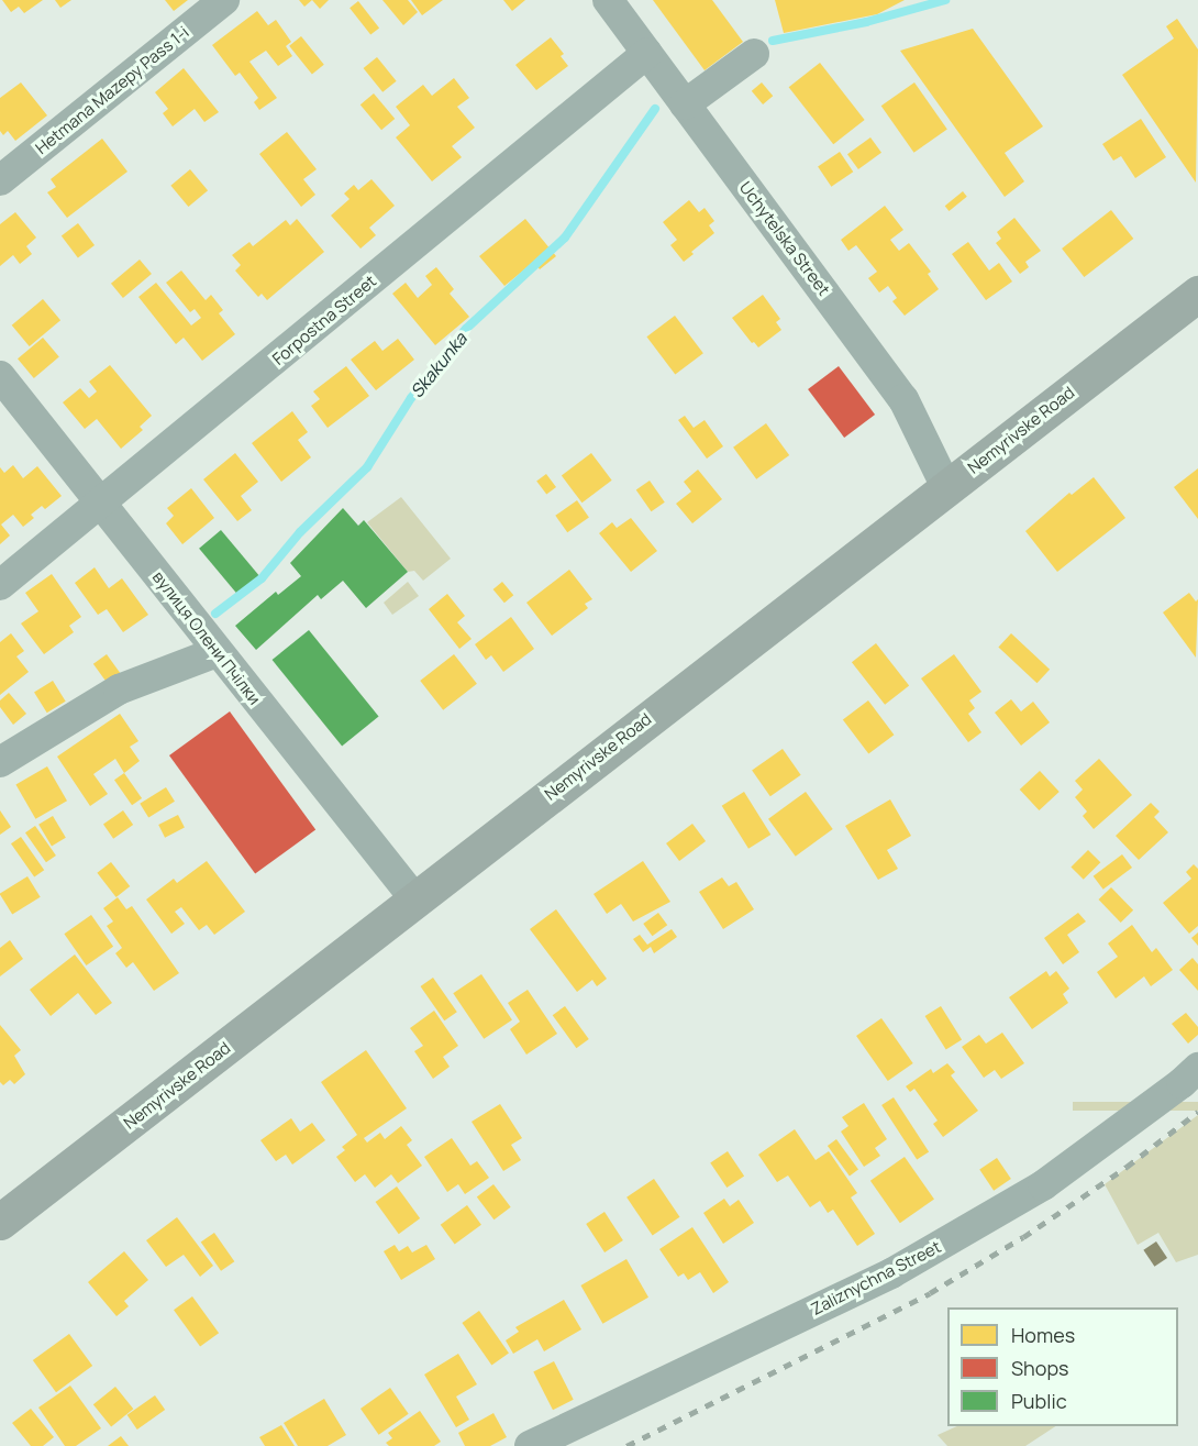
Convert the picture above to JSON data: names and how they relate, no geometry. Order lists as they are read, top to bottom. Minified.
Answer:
{"streets":{"main road":["Nemyrivske Road"],"street":["Hetmana Mazepy Pass 1-i","Uchytelska Street","Forpostna Street","вулиця Олени Пчілки","Zaliznychna Street"]},"crossings":[["Uchytelska Street","Forpostna Street"],["Uchytelska Street","Nemyrivske Road"],["Forpostna Street","вулиця Олени Пчілки"],["Nemyrivske Road","вулиця Олени Пчілки"]],"water":["Skakunka"],"legend":["Homes","Shops","Public"]}
